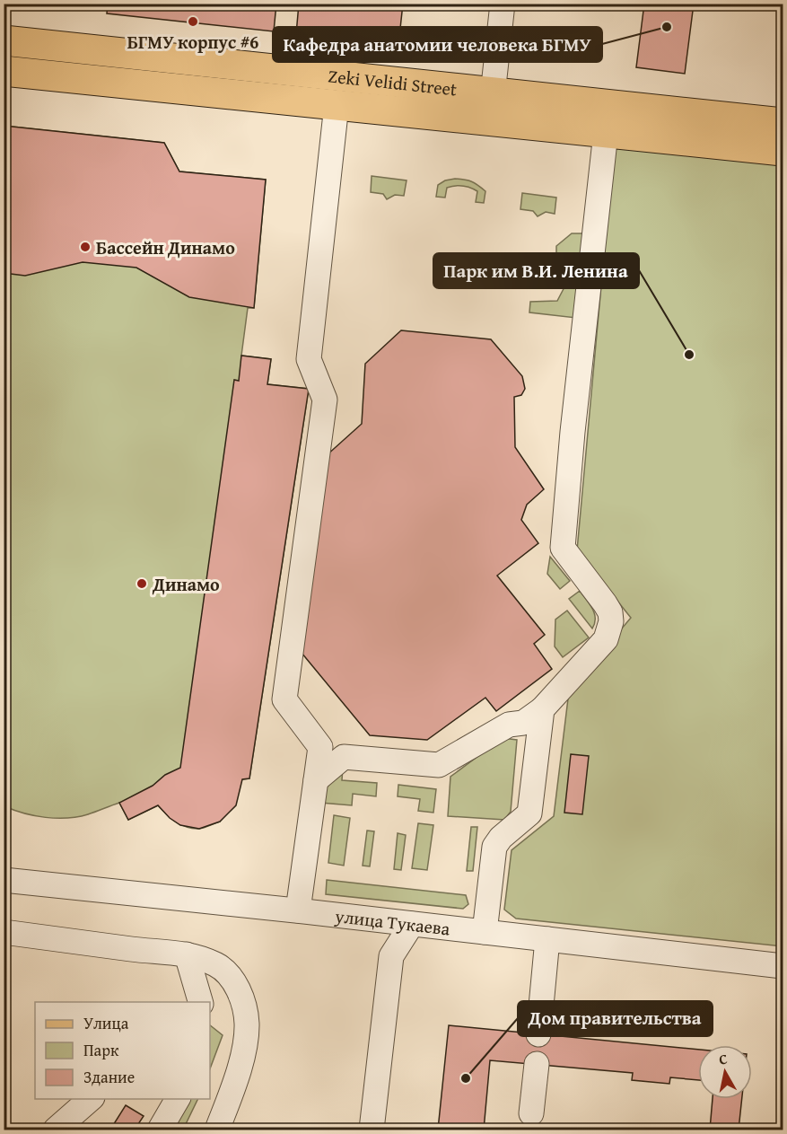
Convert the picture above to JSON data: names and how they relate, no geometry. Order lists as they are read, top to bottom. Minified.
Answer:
{"streets":{"main road":["Zeki Velidi Street"],"street":["улица Тукаева"]},"places":["БГМУ корпус #6","Кафедра анатомии человека БГМУ","Бассейн Динамо","Парк им В.И. Ленина","Динамо","Дом правительства"],"legend":["Улица","Парк","Здание"],"north":"top"}
